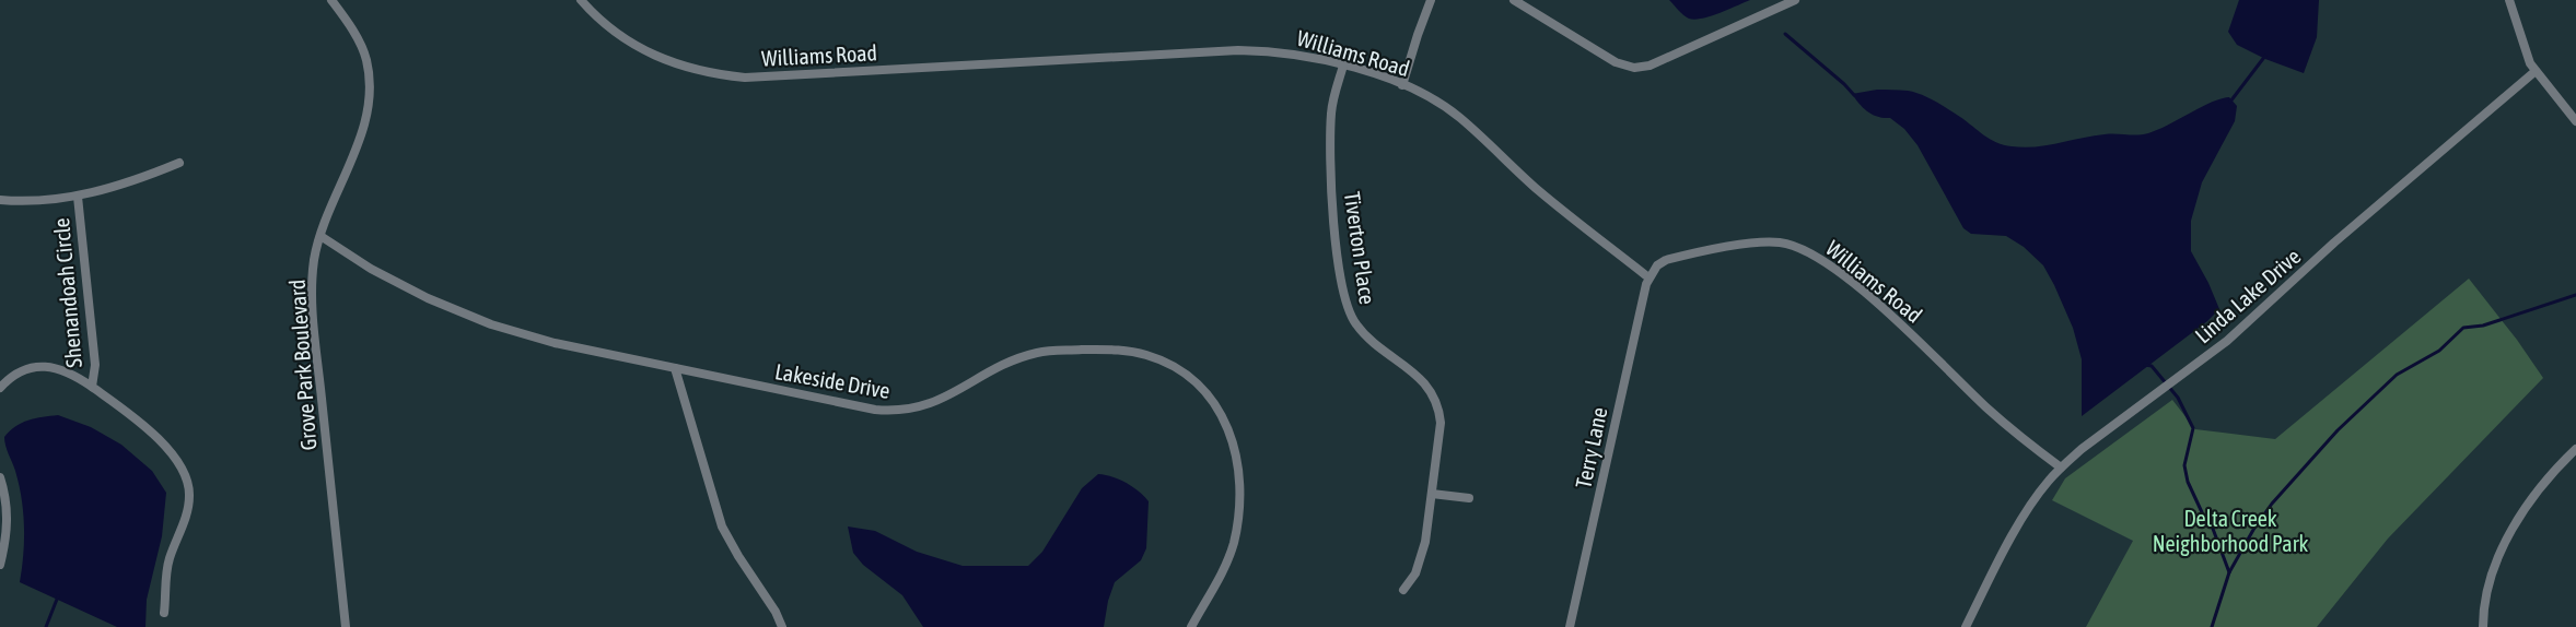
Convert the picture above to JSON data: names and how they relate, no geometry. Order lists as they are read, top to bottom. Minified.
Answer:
{"streets":{"street":["Williams Road","Tiverton Place","Shenandoah Circle","Linda Lake Drive","Grove Park Boulevard","Lakeside Drive","Terry Lane"]},"crossings":[["Williams Road","Tiverton Place"],["Williams Road","Linda Lake Drive"],["Williams Road","Terry Lane"],["Grove Park Boulevard","Lakeside Drive"]],"parks":["Delta Creek Neighborhood Park"]}
